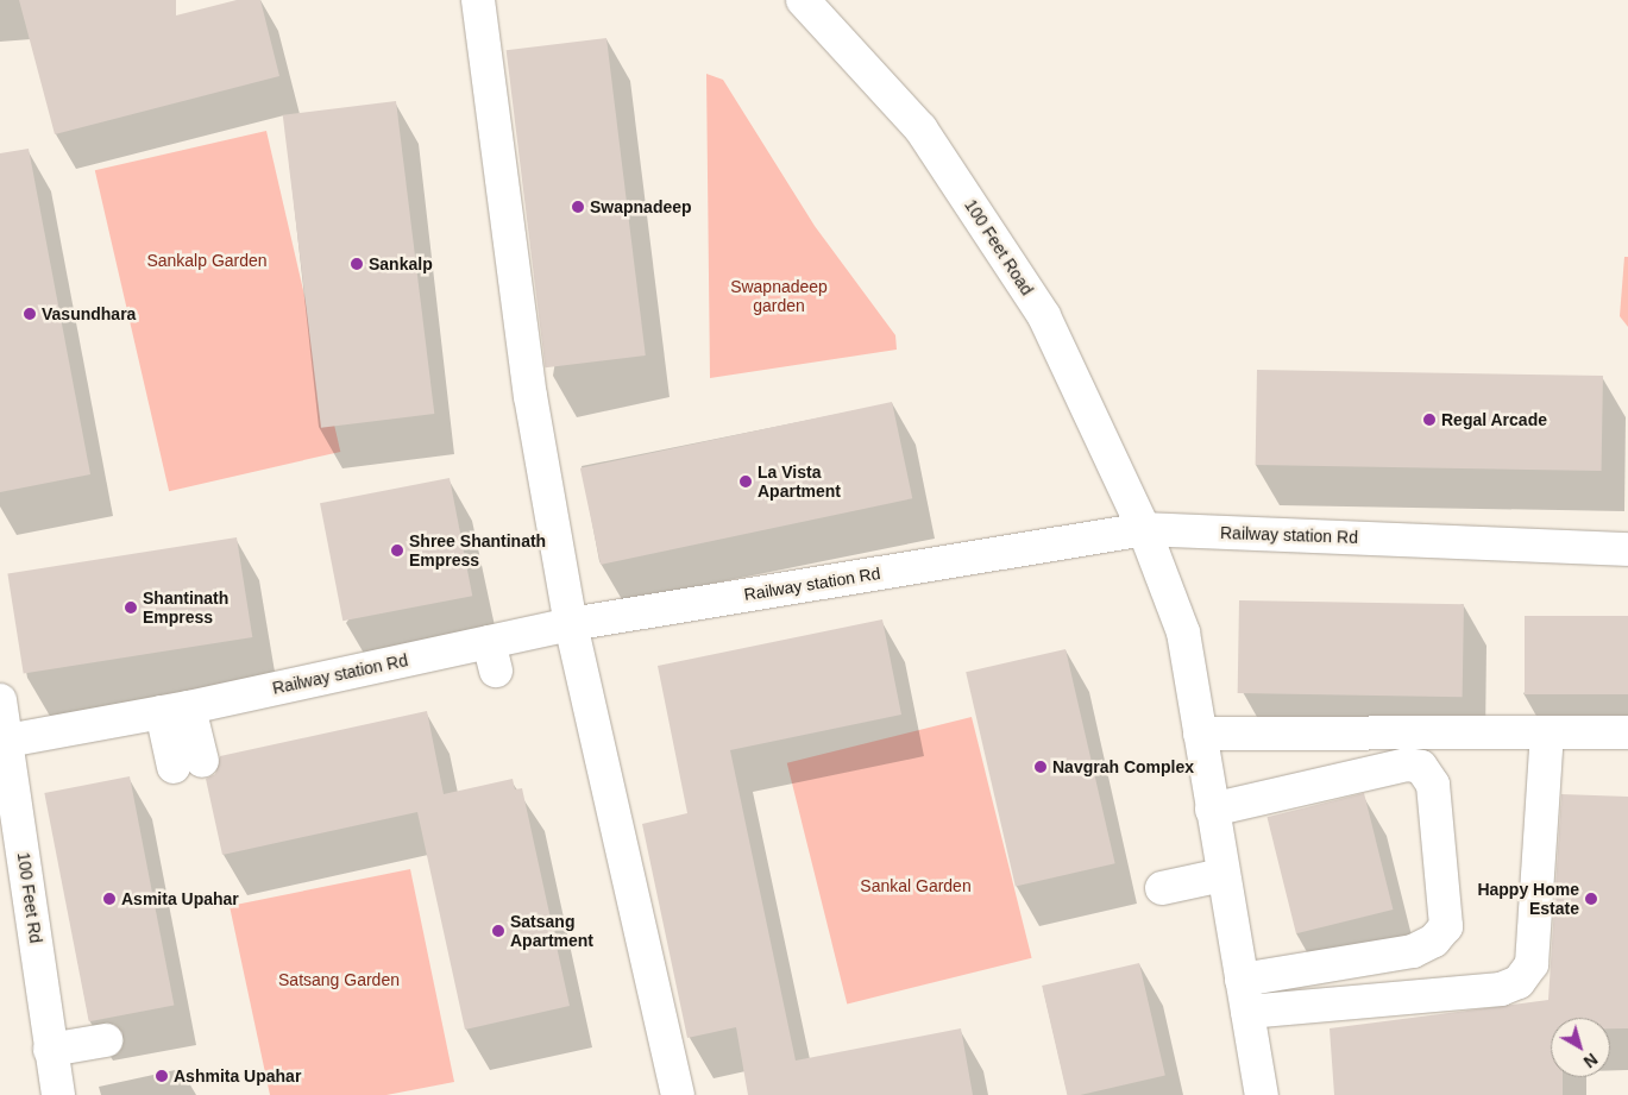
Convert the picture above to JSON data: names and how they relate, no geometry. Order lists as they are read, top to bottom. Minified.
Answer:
{"streets":{"street":["100 Feet Road","Railway station Rd","100 Feet Rd"]},"crossings":[["100 Feet Road","Railway station Rd"],["Railway station Rd","100 Feet Rd"]],"parks":["Sankalp Garden","Swapnadeep garden","Sankal Garden","Satsang Garden"],"places":["Swapnadeep","Sankalp","Vasundhara","Regal Arcade","La Vista Apartment","Shree Shantinath Empress","Shantinath Empress","Navgrah Complex","Asmita Upahar","Happy Home Estate","Satsang Apartment","Ashmita Upahar"],"north":"bottom right"}
